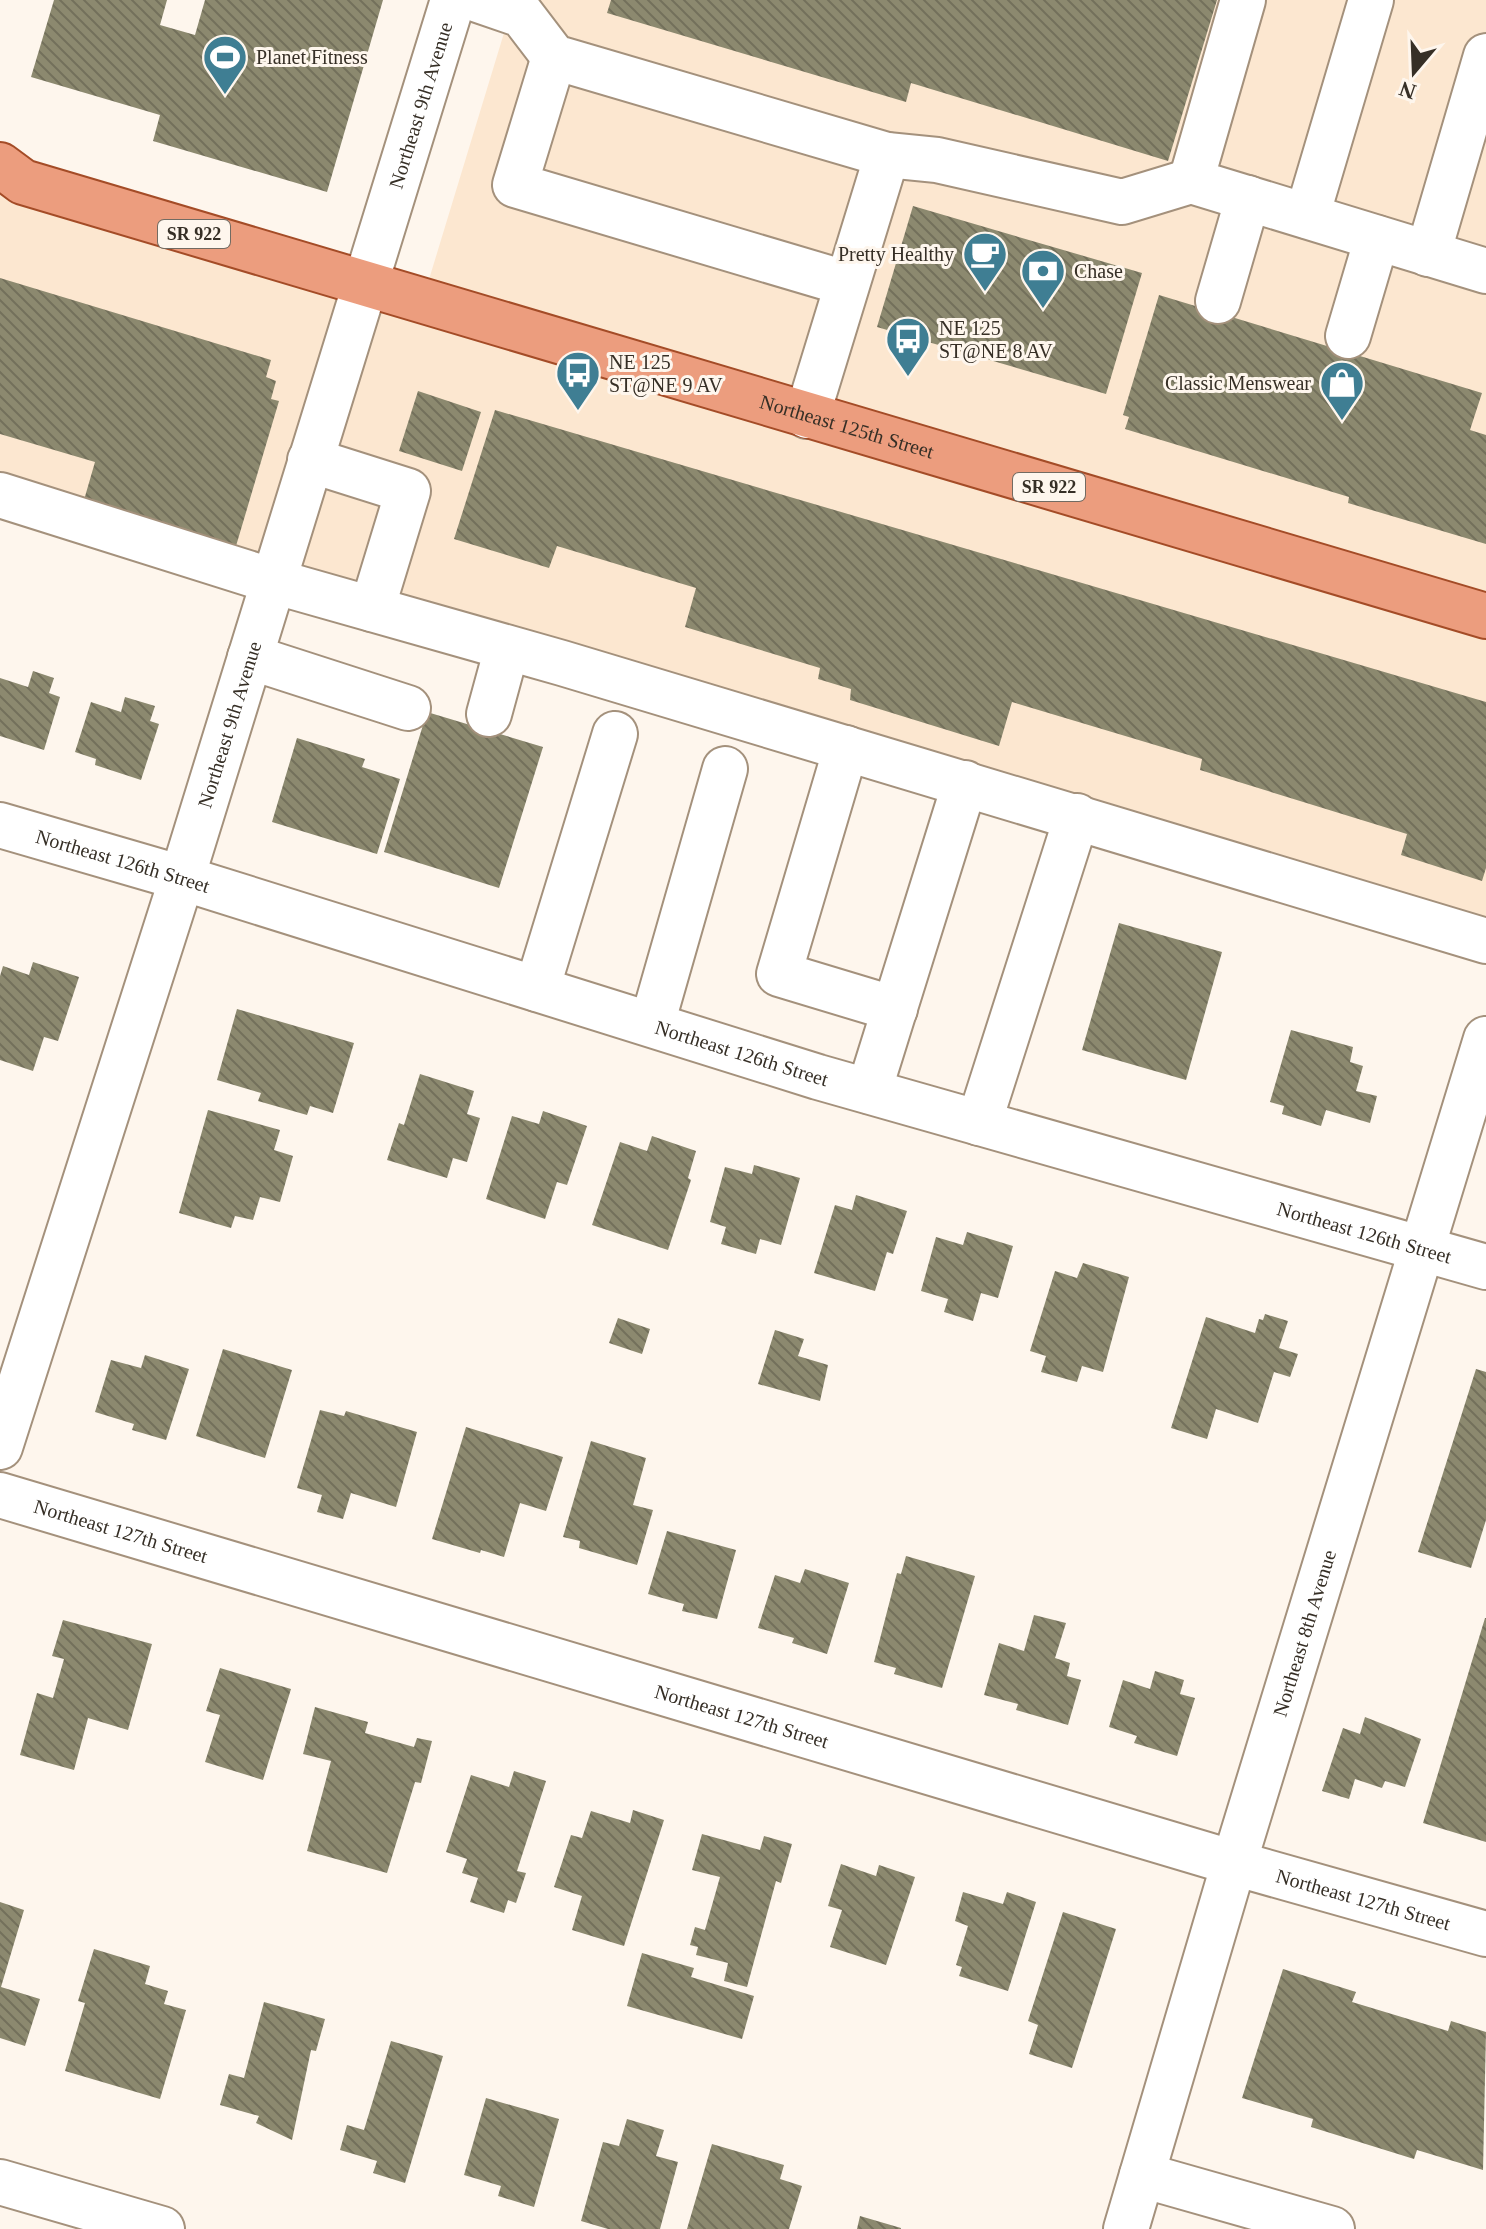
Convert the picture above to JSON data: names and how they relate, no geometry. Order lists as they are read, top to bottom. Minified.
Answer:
{"streets":{"main road":["SR 922","Northeast 125th Street"],"street":["Northeast 9th Avenue","Northeast 126th Street","Northeast 127th Street","Northeast 8th Avenue"]},"crossings":[["Northeast 9th Avenue","Northeast 125th Street"],["Northeast 9th Avenue","Northeast 126th Street"],["Northeast 126th Street","Northeast 8th Avenue"],["Northeast 127th Street","Northeast 8th Avenue"]],"places":{"sports":["Planet Fitness"],"cafe":["Pretty Healthy"],"bank":["Chase"],"bus stop":["NE 125 ST@NE 8 AV","NE 125 ST@NE 9 AV"],"shop":["Classic Menswear"]},"north":"bottom"}
